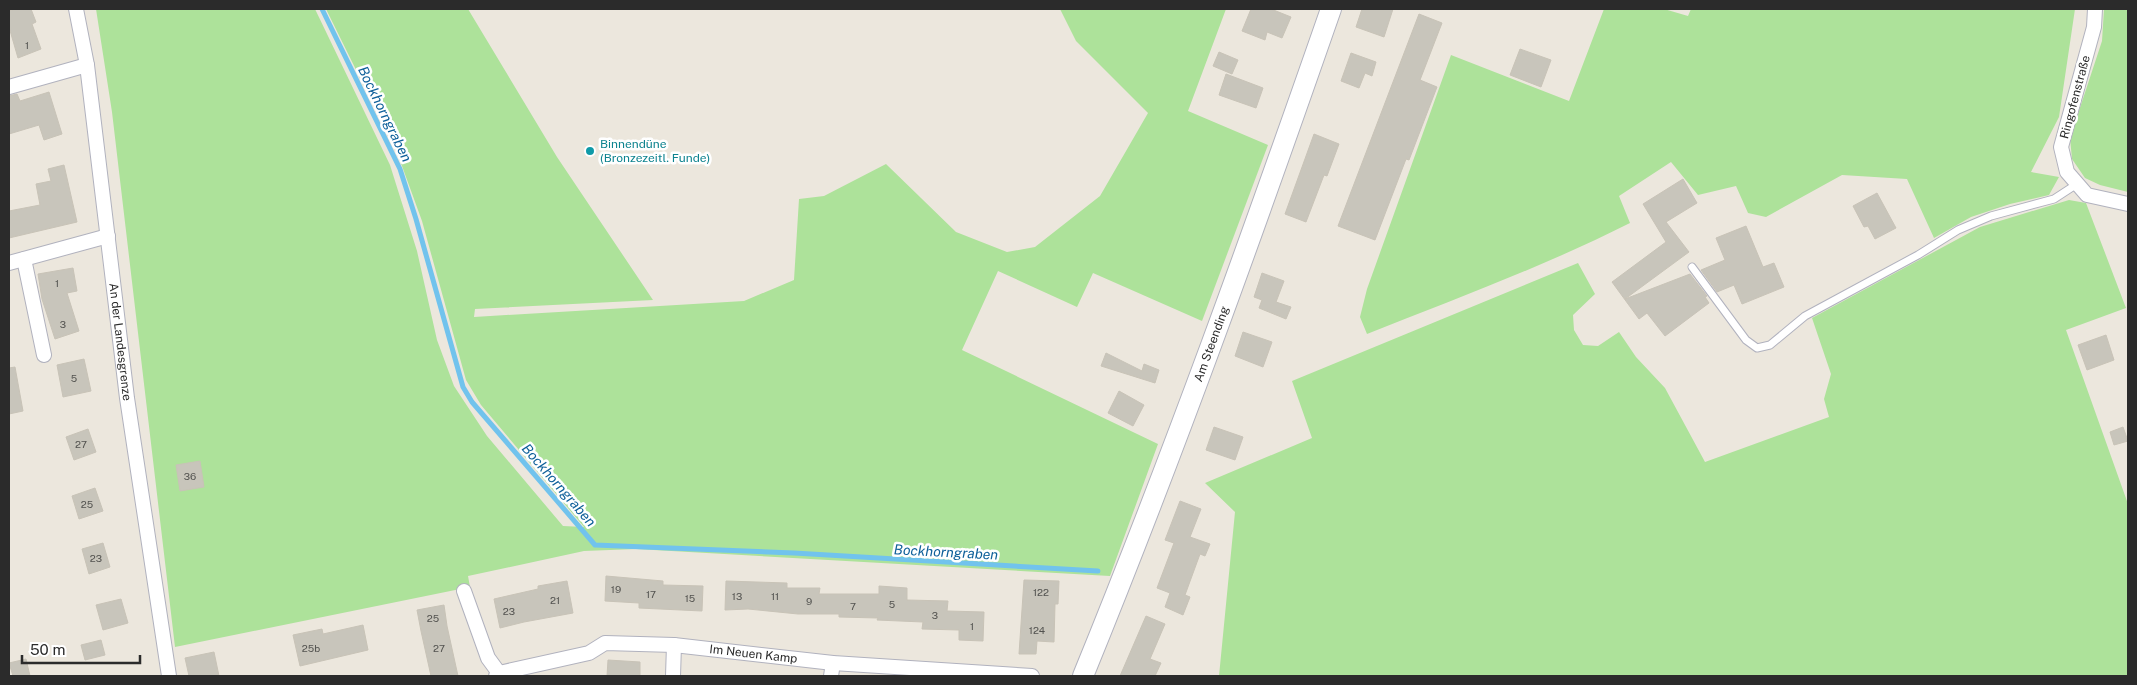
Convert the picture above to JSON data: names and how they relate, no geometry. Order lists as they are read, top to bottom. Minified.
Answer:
{"streets":{"street":["Ringofenstraße","An der Landesgrenze","Am Steending","Im Neuen Kamp"]},"water":["Bockhorngraben"],"places":["Binnendüne (Bronzezeitl. Funde)"],"house_numbers":["1","1","3","5","27","36","25","23","19","122","17","13","11","15","21","9","5","7","23","3","25","1","124","25b","27"],"scale_bar":"50 m"}
